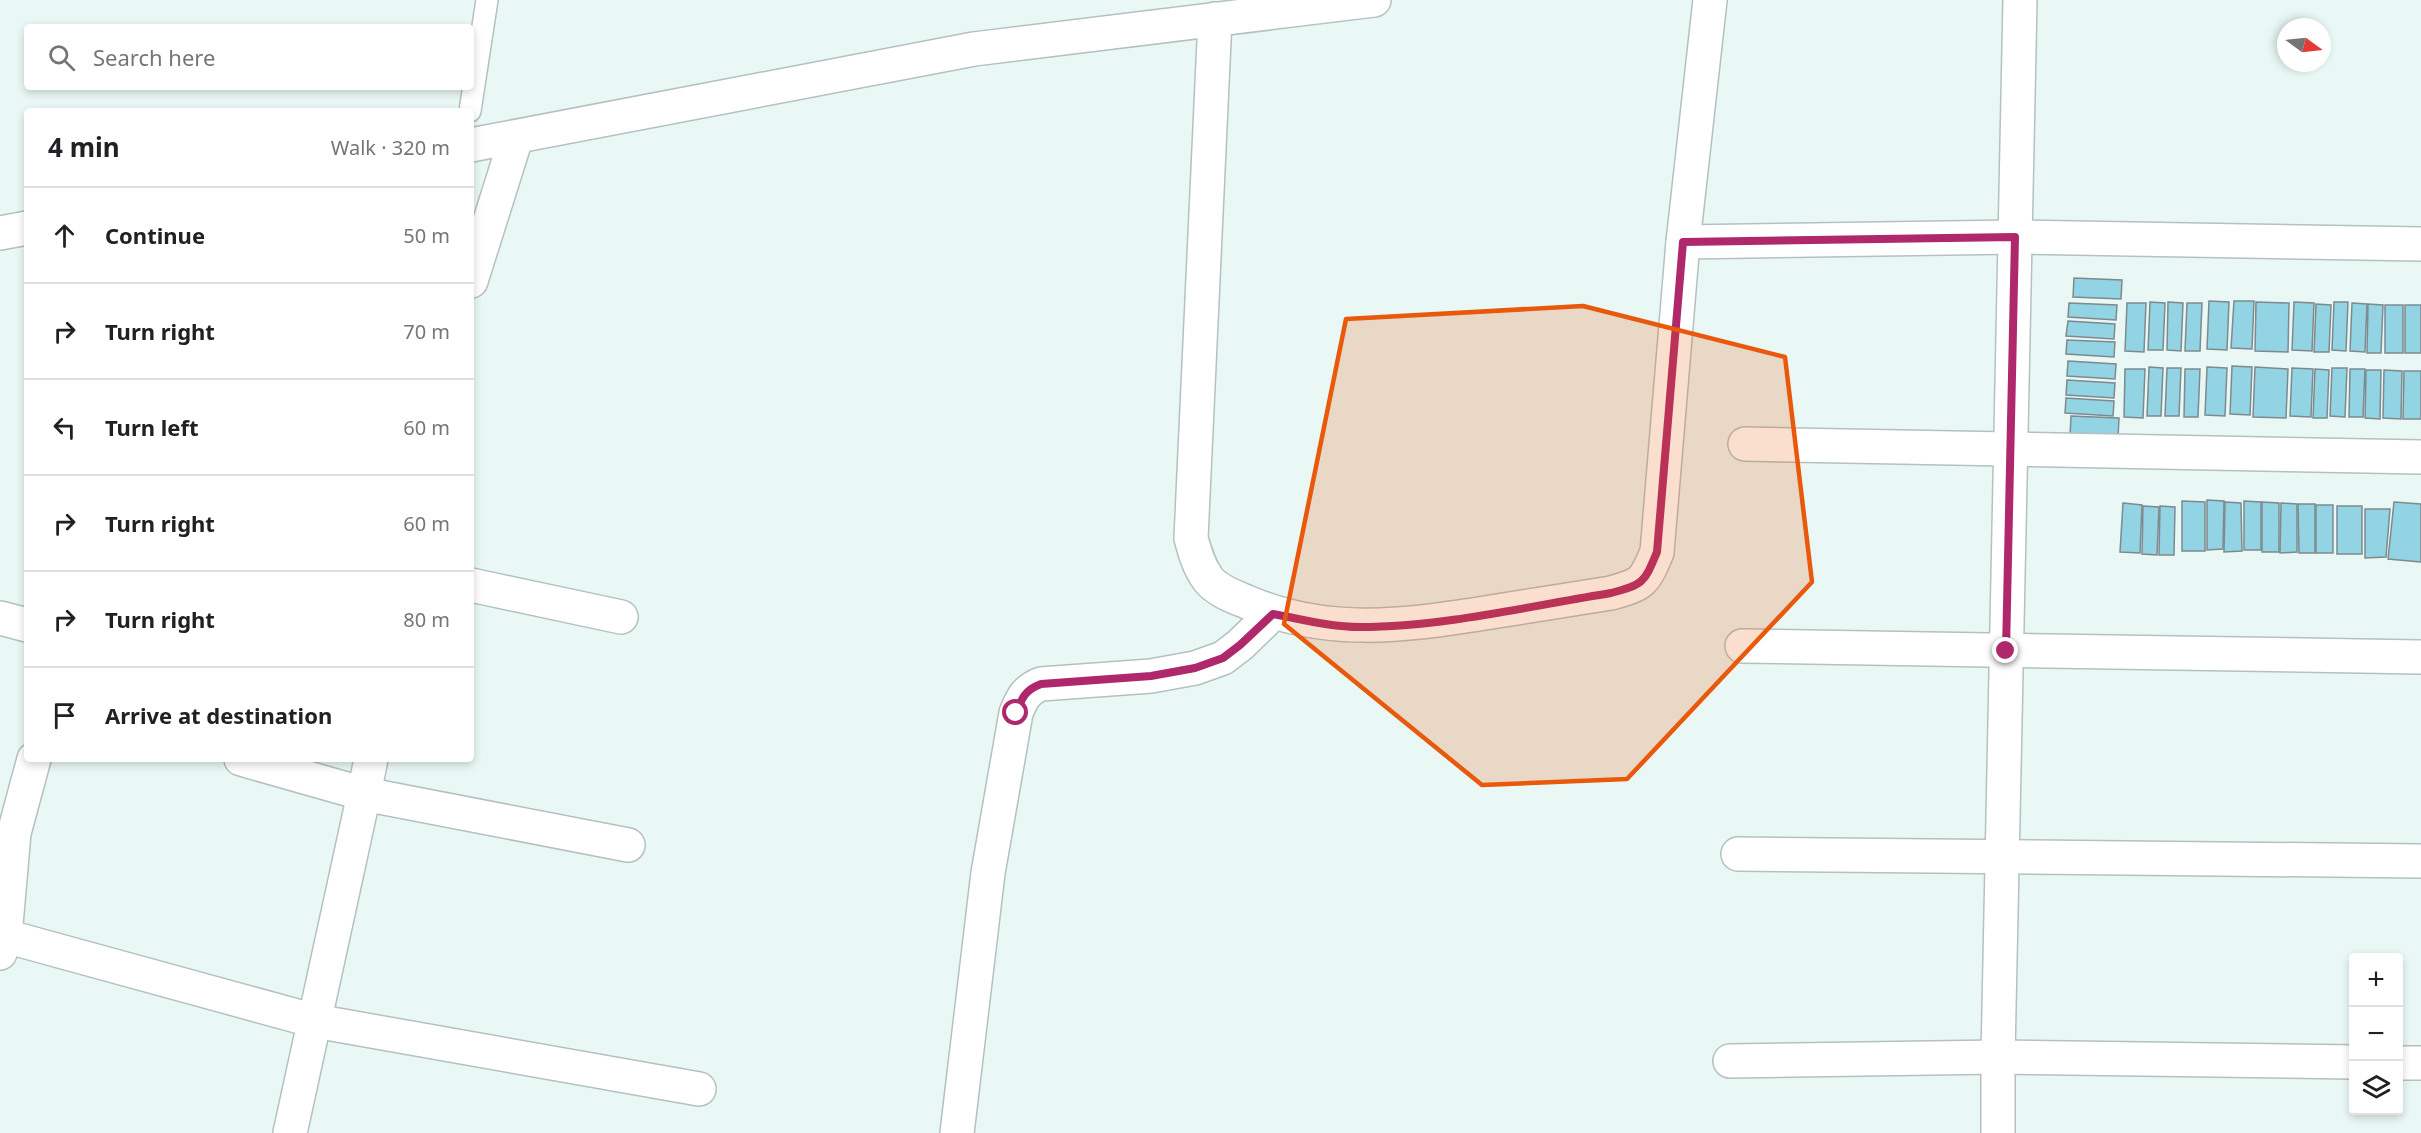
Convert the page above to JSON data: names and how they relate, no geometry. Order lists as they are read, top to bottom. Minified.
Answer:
{"north":"right","page":{"search":"Search here","heading":["4 min","Walk · 320 m"],"list":[["Continue","50 m"],["Turn right","70 m"],["Turn left","60 m"],["Turn right","60 m"],["Turn right","80 m"],"Arrive at destination"],"map_buttons":["+","−"]}}
